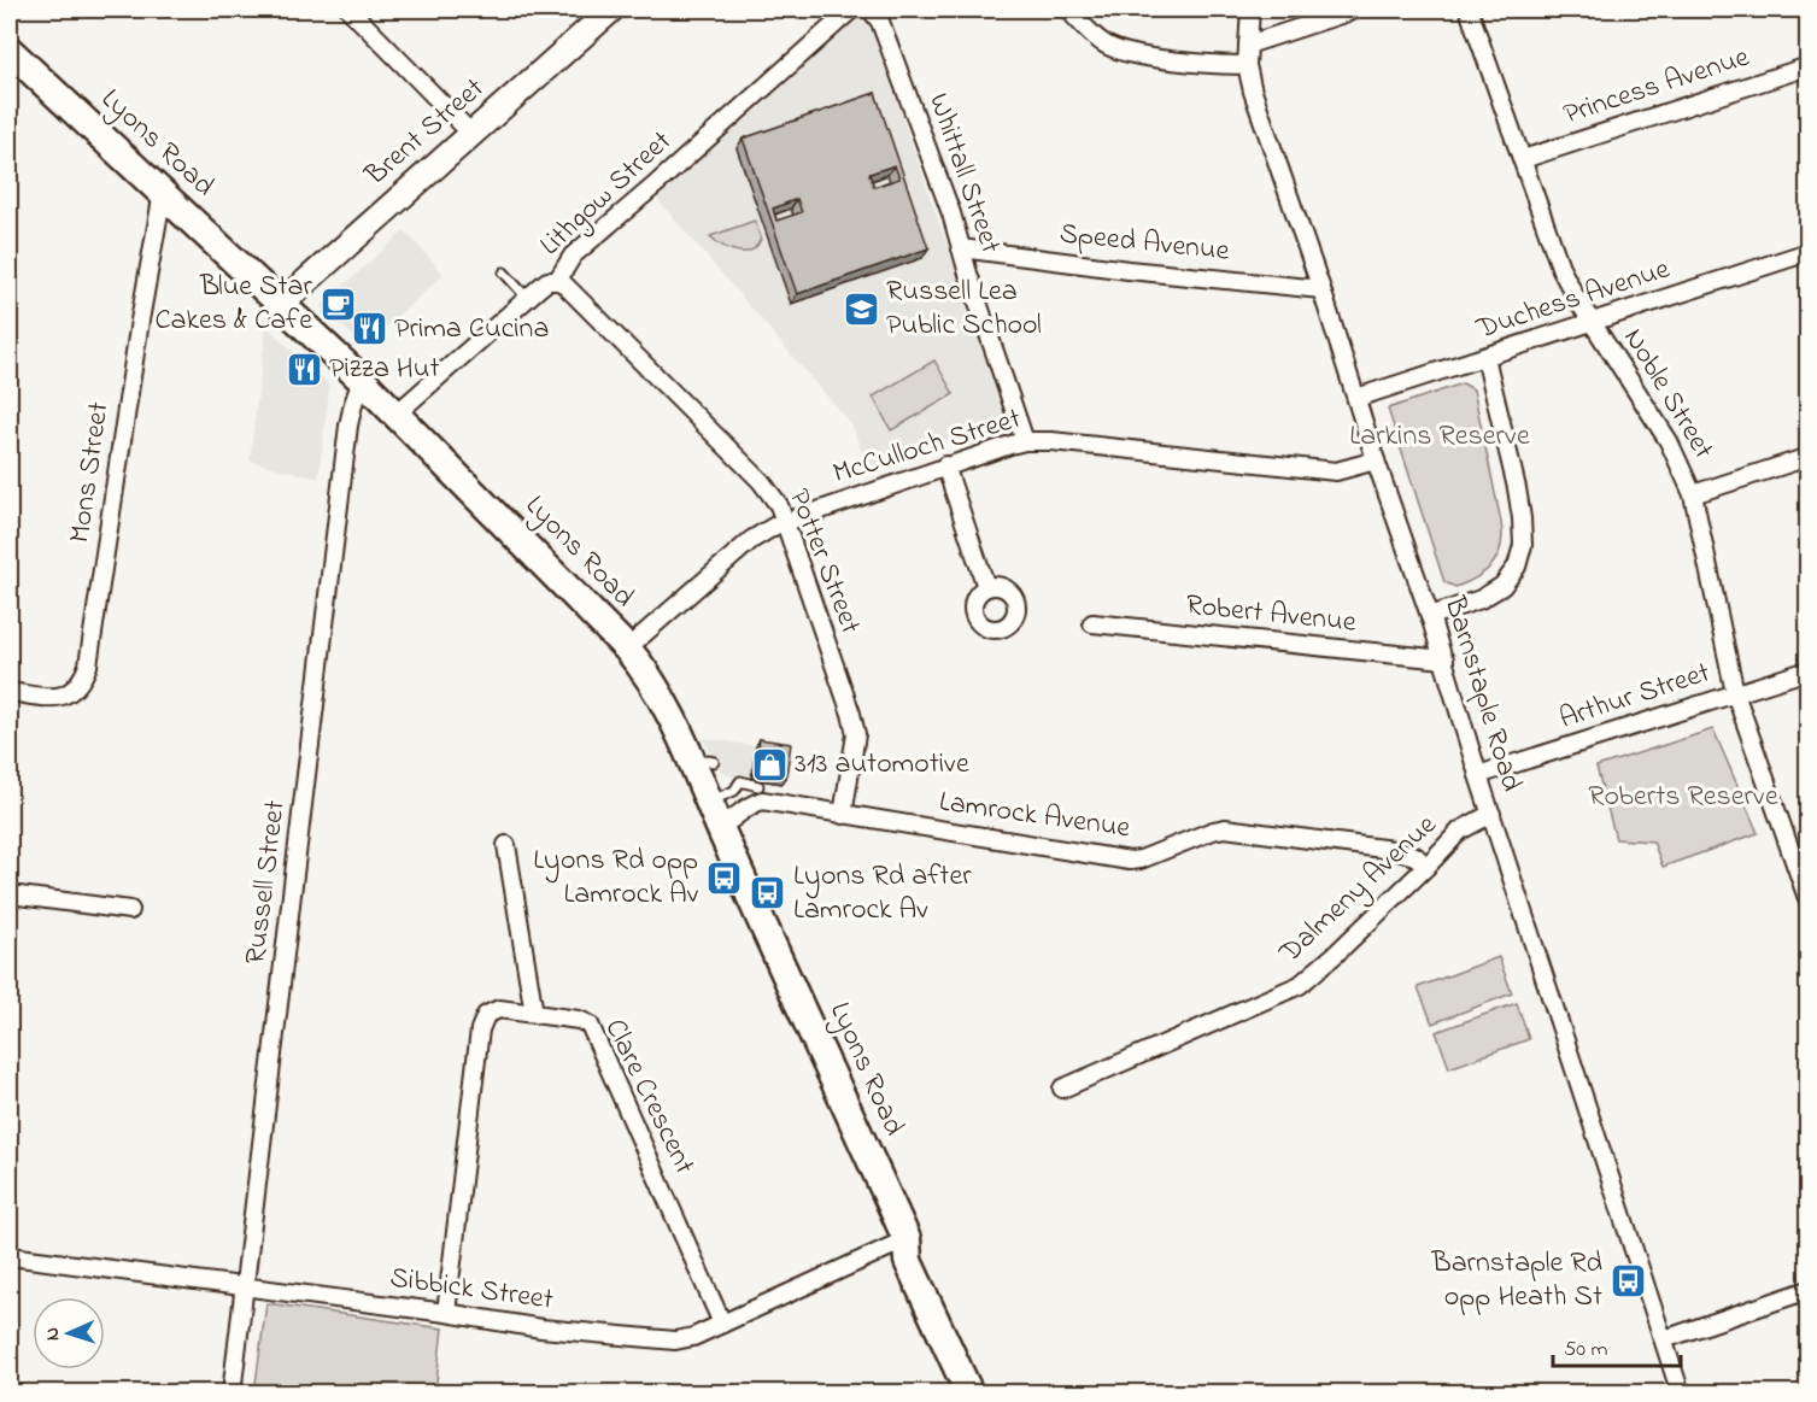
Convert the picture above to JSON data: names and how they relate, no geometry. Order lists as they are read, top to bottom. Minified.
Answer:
{"streets":{"main road":["Brent Street","Lyons Road"],"street":["Princess Avenue","Whittall Street","Lithgow Street","Speed Avenue","Duchess Avenue","Noble Street","McCulloch Street","Mons Street","Potter Street","Robert Avenue","Barnstaple Road","Arthur Street","Lamrock Avenue","Russell Street","Dalmeny Avenue","Clare Crescent","Sibbick Street"]},"crossings":[["Princess Avenue","Noble Street"],["Brent Street","Lyons Road"],["Lyons Road","Lithgow Street"],["Lyons Road","McCulloch Street"],["Lyons Road","Mons Street"],["Lyons Road","Lamrock Avenue"],["Lyons Road","Russell Street"],["Lyons Road","Sibbick Street"],["Whittall Street","Speed Avenue"],["Whittall Street","McCulloch Street"],["Lithgow Street","Potter Street"],["Speed Avenue","Barnstaple Road"],["Duchess Avenue","Noble Street"],["Duchess Avenue","Barnstaple Road"],["Noble Street","Arthur Street"],["McCulloch Street","Potter Street"],["McCulloch Street","Barnstaple Road"],["Potter Street","Lamrock Avenue"],["Robert Avenue","Barnstaple Road"],["Barnstaple Road","Arthur Street"],["Barnstaple Road","Dalmeny Avenue"],["Lamrock Avenue","Dalmeny Avenue"],["Russell Street","Sibbick Street"],["Clare Crescent","Sibbick Street"]],"parks":["Larkins Reserve","Roberts Reserve"],"places":{"cafe":["Blue Star Cakes & Cafe"],"school or university":["Russell Lea Public School"],"restaurant":["Prima Cucina","Pizza Hut"],"shop":["313 automotive"],"bus stop":["Lyons Rd opp Lamrock Av","Lyons Rd after Lamrock Av","Barnstaple Rd opp Heath St"]},"scale_bar":"50 m","north":"left"}
